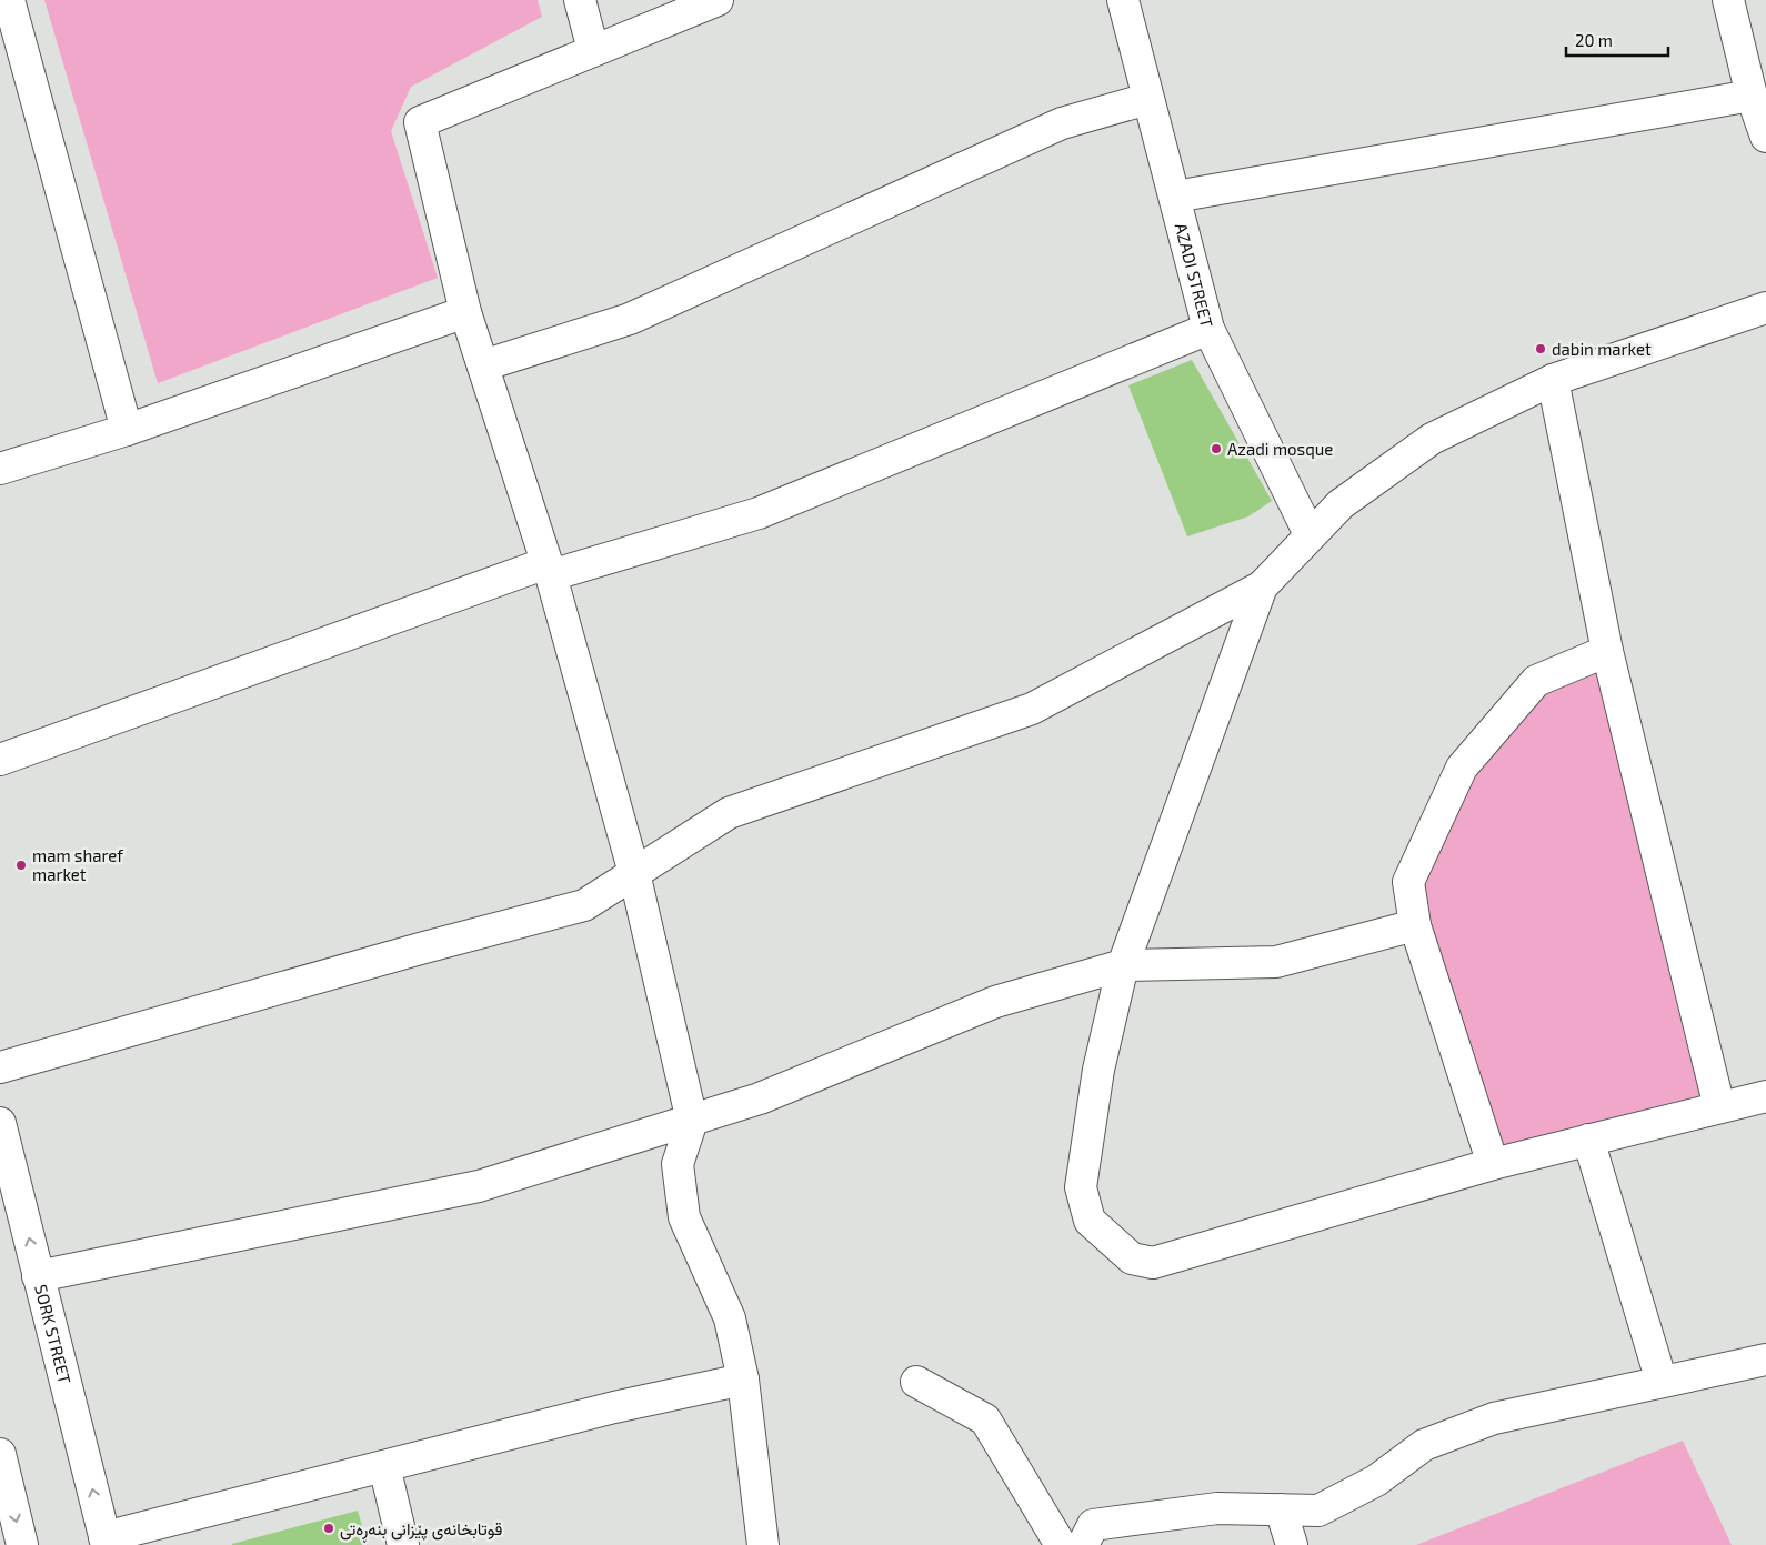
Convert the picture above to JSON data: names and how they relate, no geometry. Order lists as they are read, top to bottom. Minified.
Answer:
{"streets":{"street":["AZADI STREET","SORK STREET"]},"one_way":["SORK STREET"],"places":["dabin market","Azadi mosque","mam sharef market","قوتابخانەی پێزانی بنەڕەتی"],"scale_bar":"20 m"}
